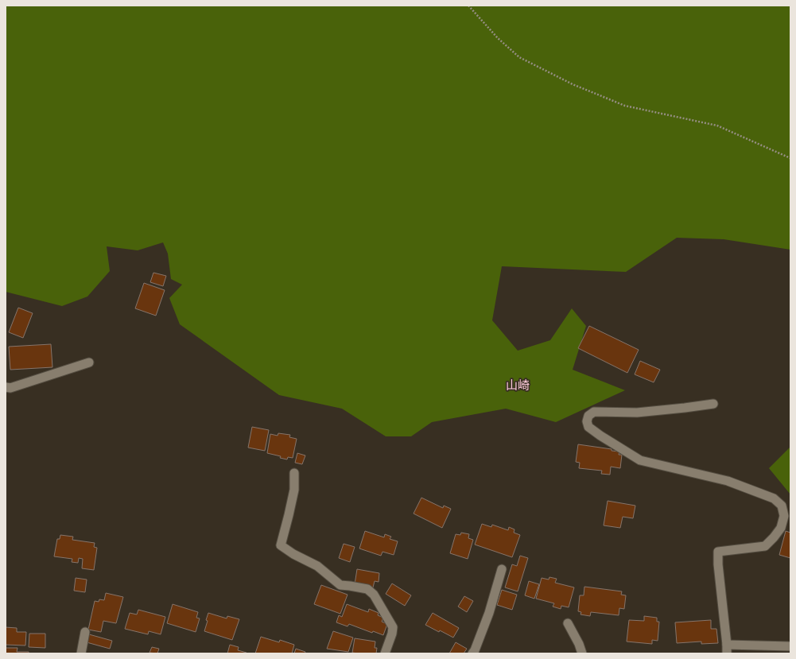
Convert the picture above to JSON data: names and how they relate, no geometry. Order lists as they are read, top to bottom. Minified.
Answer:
{"districts":["山崎"]}
